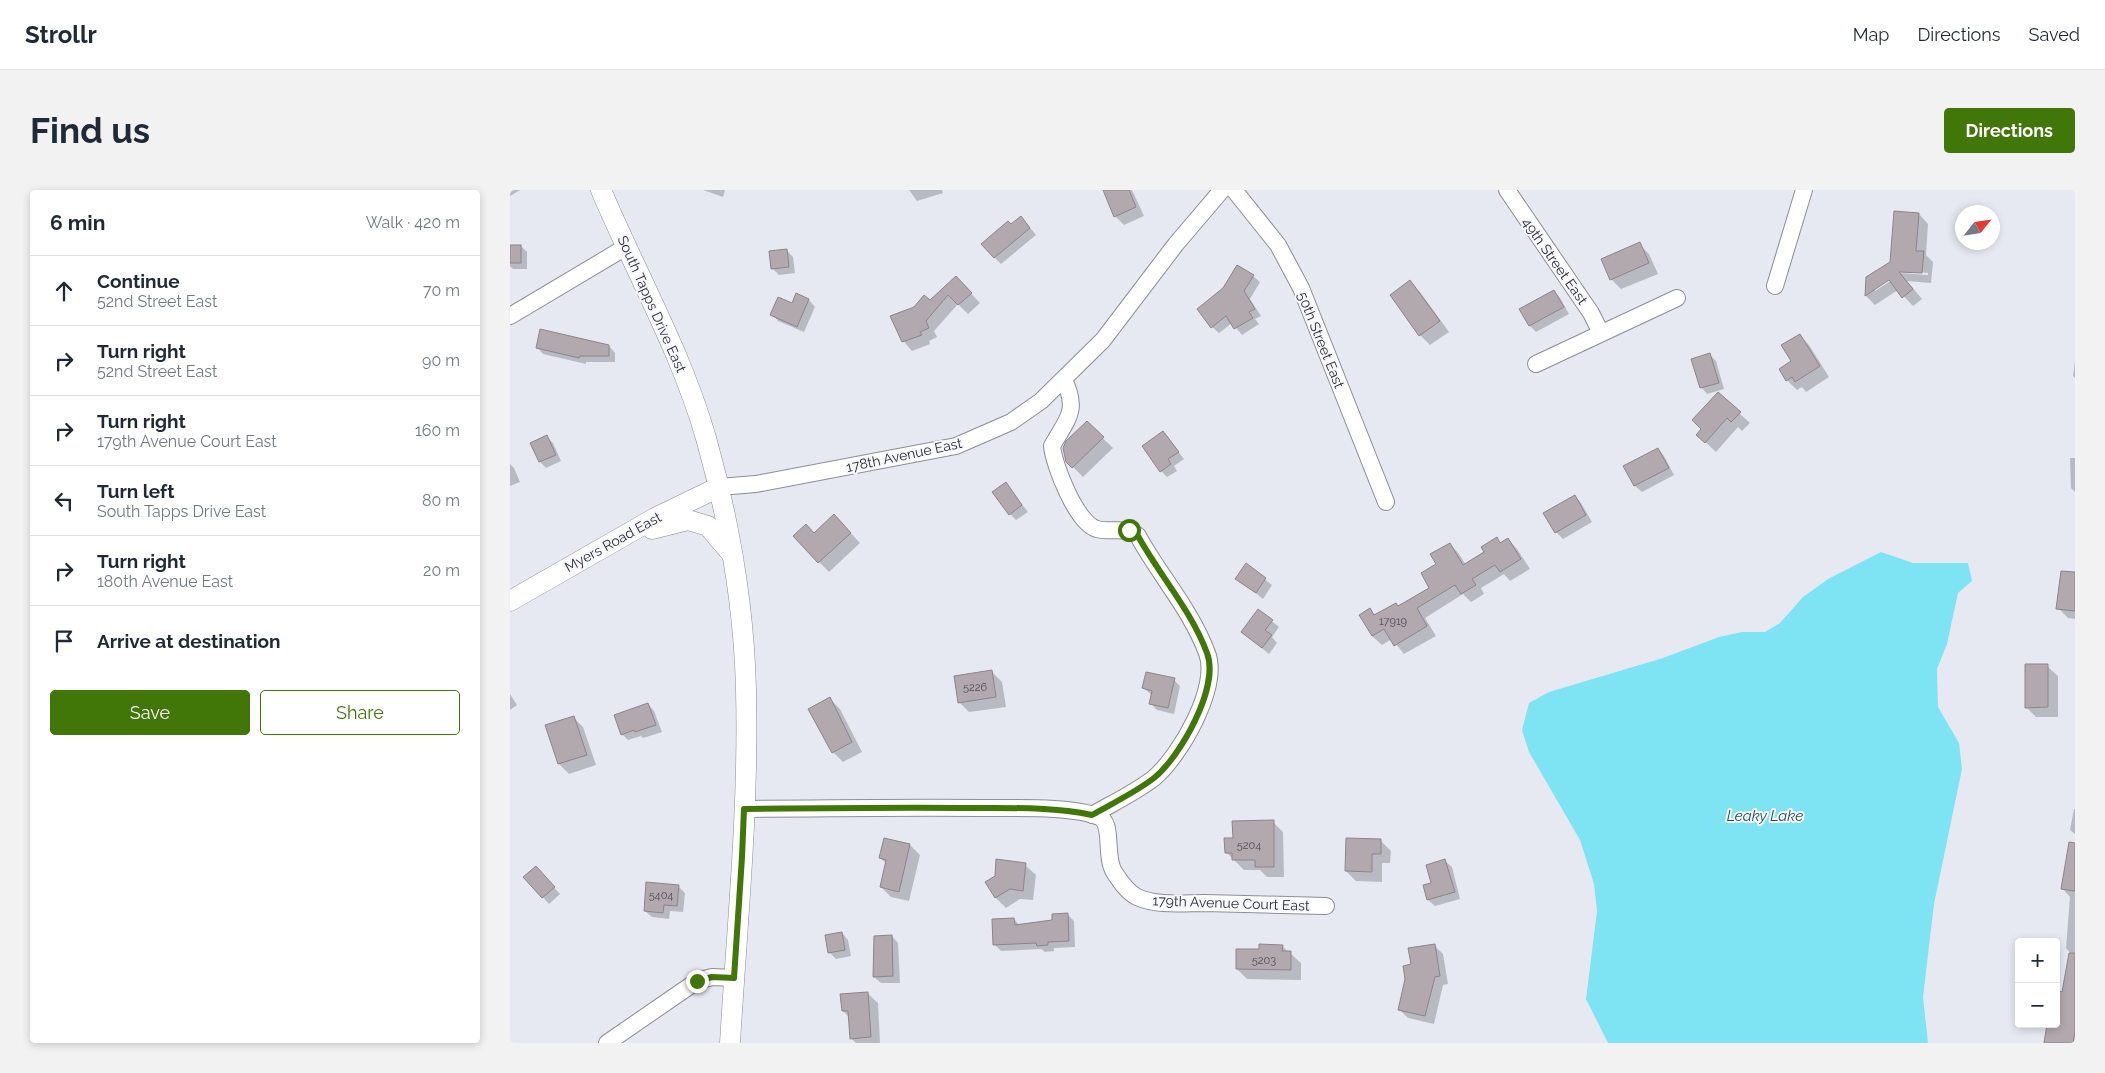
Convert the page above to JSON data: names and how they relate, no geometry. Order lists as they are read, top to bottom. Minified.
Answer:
{"streets":{"street":["49th Street East","South Tapps Drive East","50th Street East","178th Avenue East","Myers Road East","179th Avenue Court East"]},"crossings":[["South Tapps Drive East","178th Avenue East"],["South Tapps Drive East","Myers Road East"],["178th Avenue East","Myers Road East"]],"water":["Leaky Lake"],"house_numbers":["17919","5226","5204","5404","5203"],"north":"top right","page":{"header":"Strollr","nav":["Map","Directions","Saved"],"buttons":["Directions",["Save","Share"]],"title":"Find us","heading":["6 min","Walk · 420 m"],"list":[["Continue","52nd Street East","70 m"],["Turn right","52nd Street East","90 m"],["Turn right","179th Avenue Court East","160 m"],["Turn left","South Tapps Drive East","80 m"],["Turn right","180th Avenue East","20 m"],"Arrive at destination"],"map_buttons":["+","−"]}}
